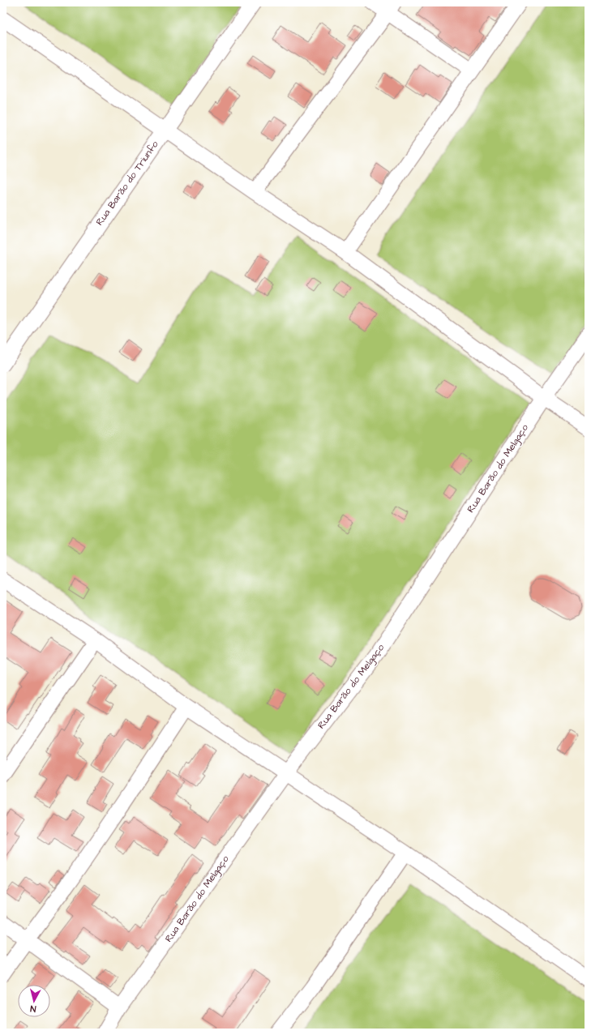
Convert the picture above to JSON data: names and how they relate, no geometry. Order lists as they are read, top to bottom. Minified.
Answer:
{"streets":{"street":["Rua Barão do Triunfo","Rua Barão do Melgaço"]},"north":"bottom"}
